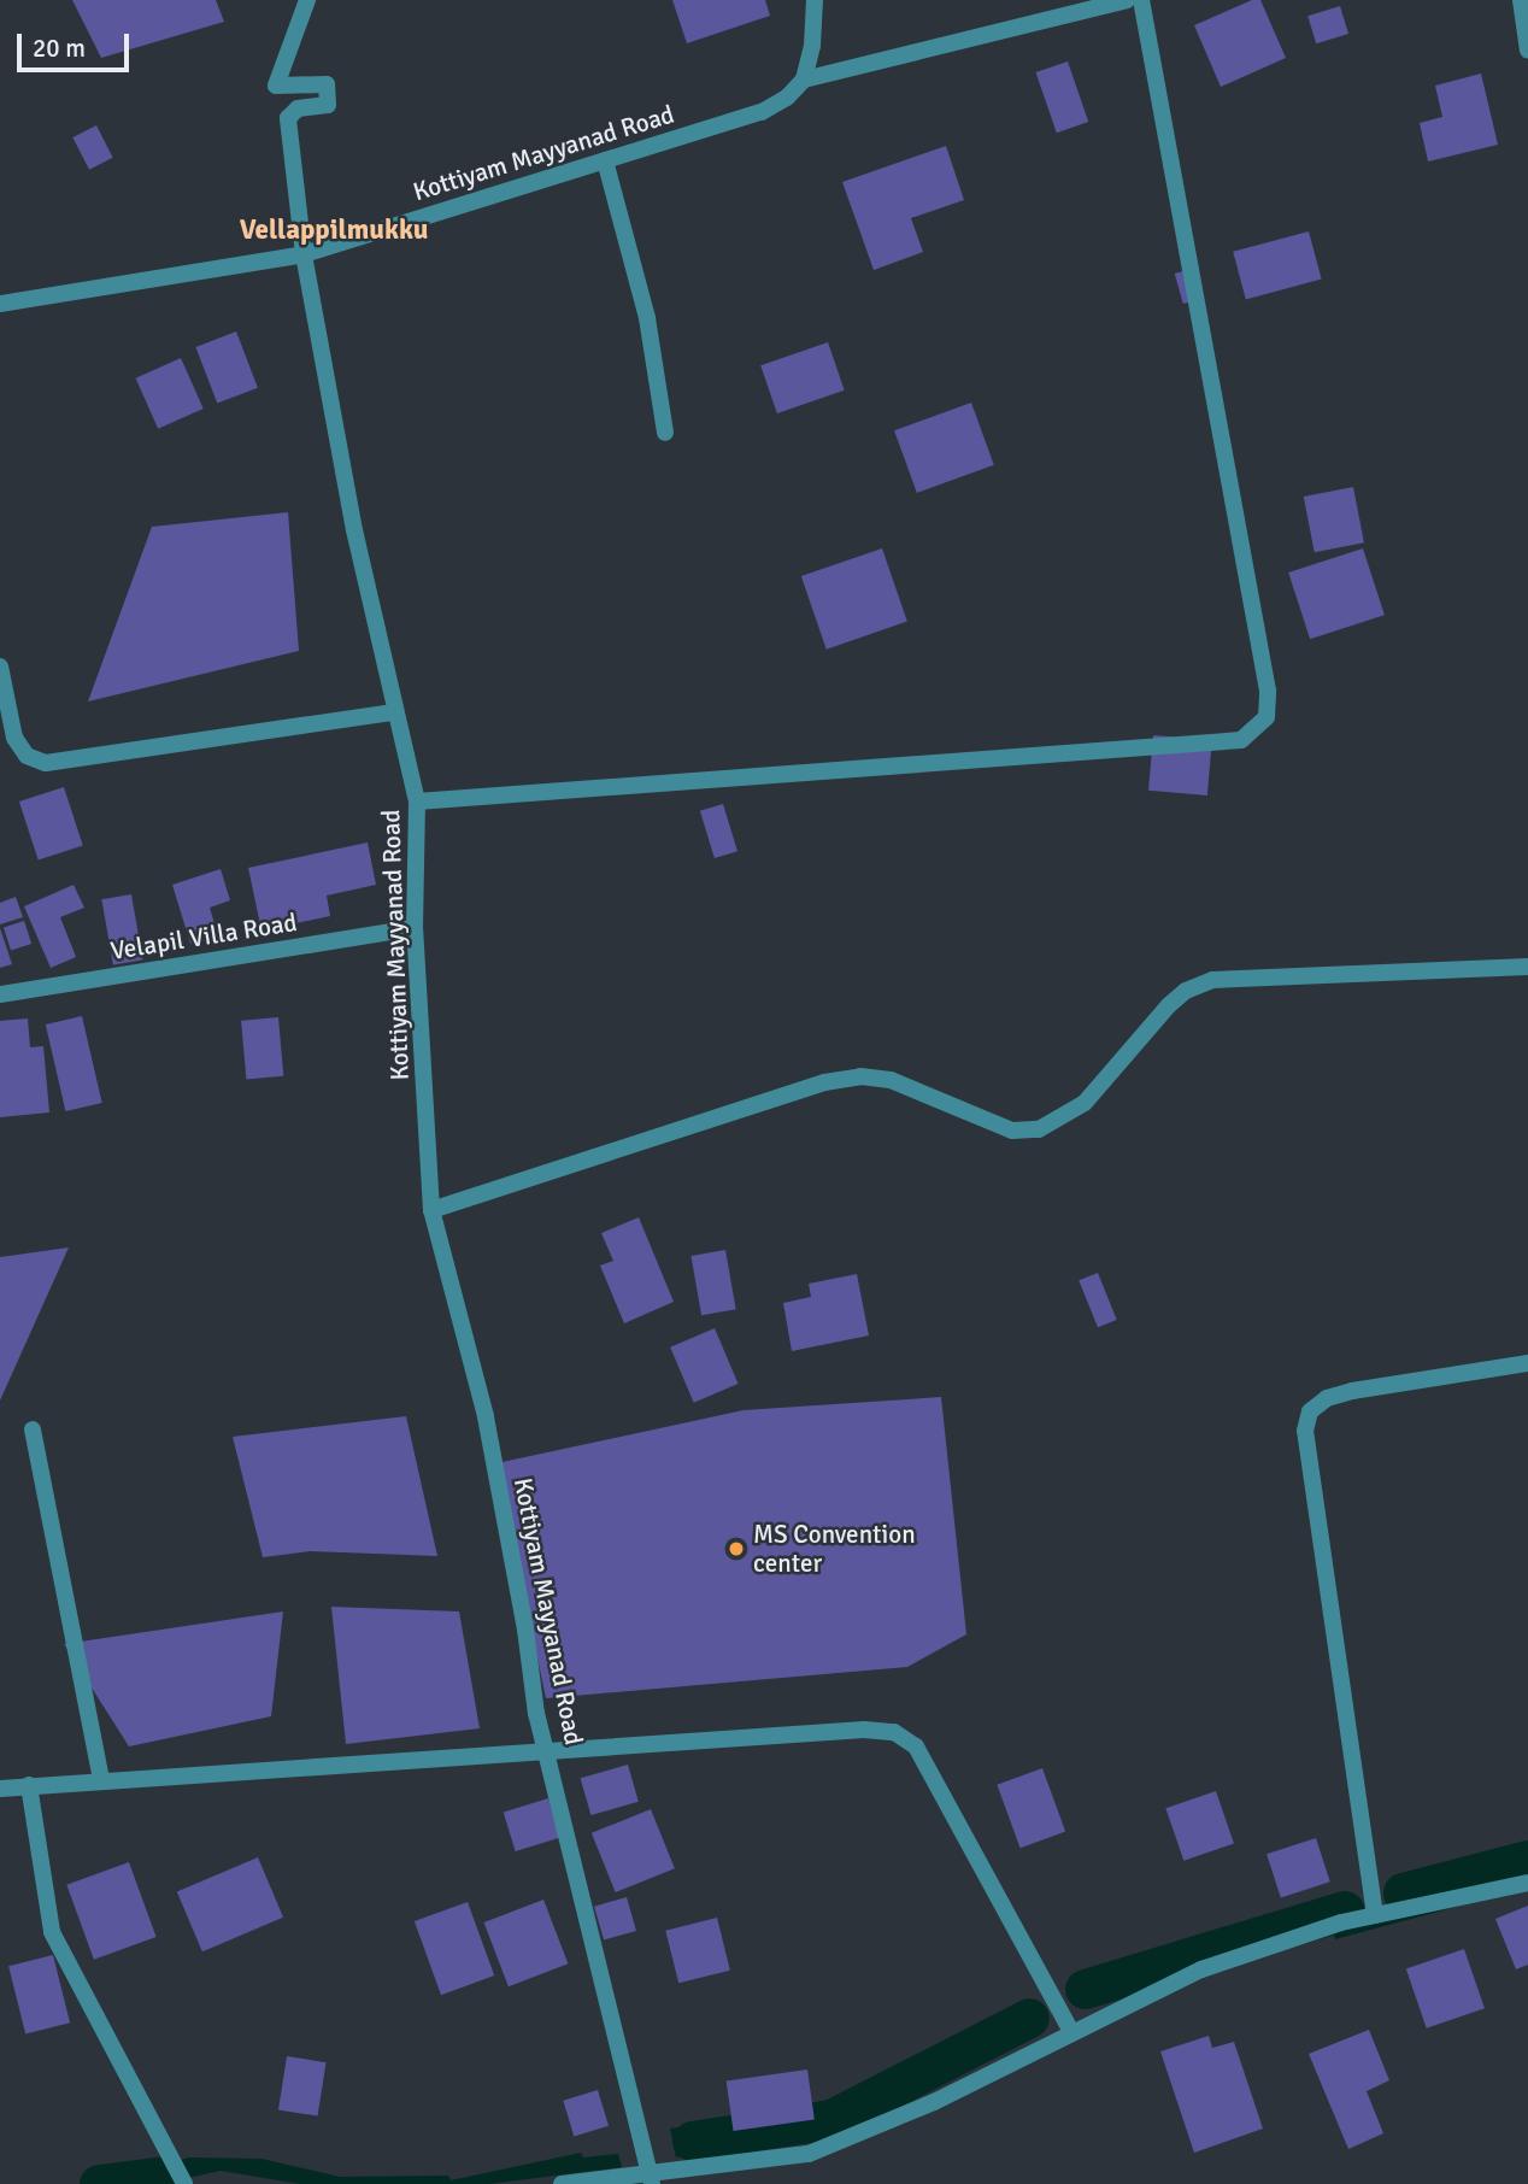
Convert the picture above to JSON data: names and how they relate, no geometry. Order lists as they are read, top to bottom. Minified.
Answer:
{"streets":{"street":["Kottiyam Mayyanad Road","Velapil Villa Road"]},"crossings":[["Kottiyam Mayyanad Road","Velapil Villa Road"]],"districts":["Vellappilmukku"],"places":["MS Convention center"],"scale_bar":"20 m"}
